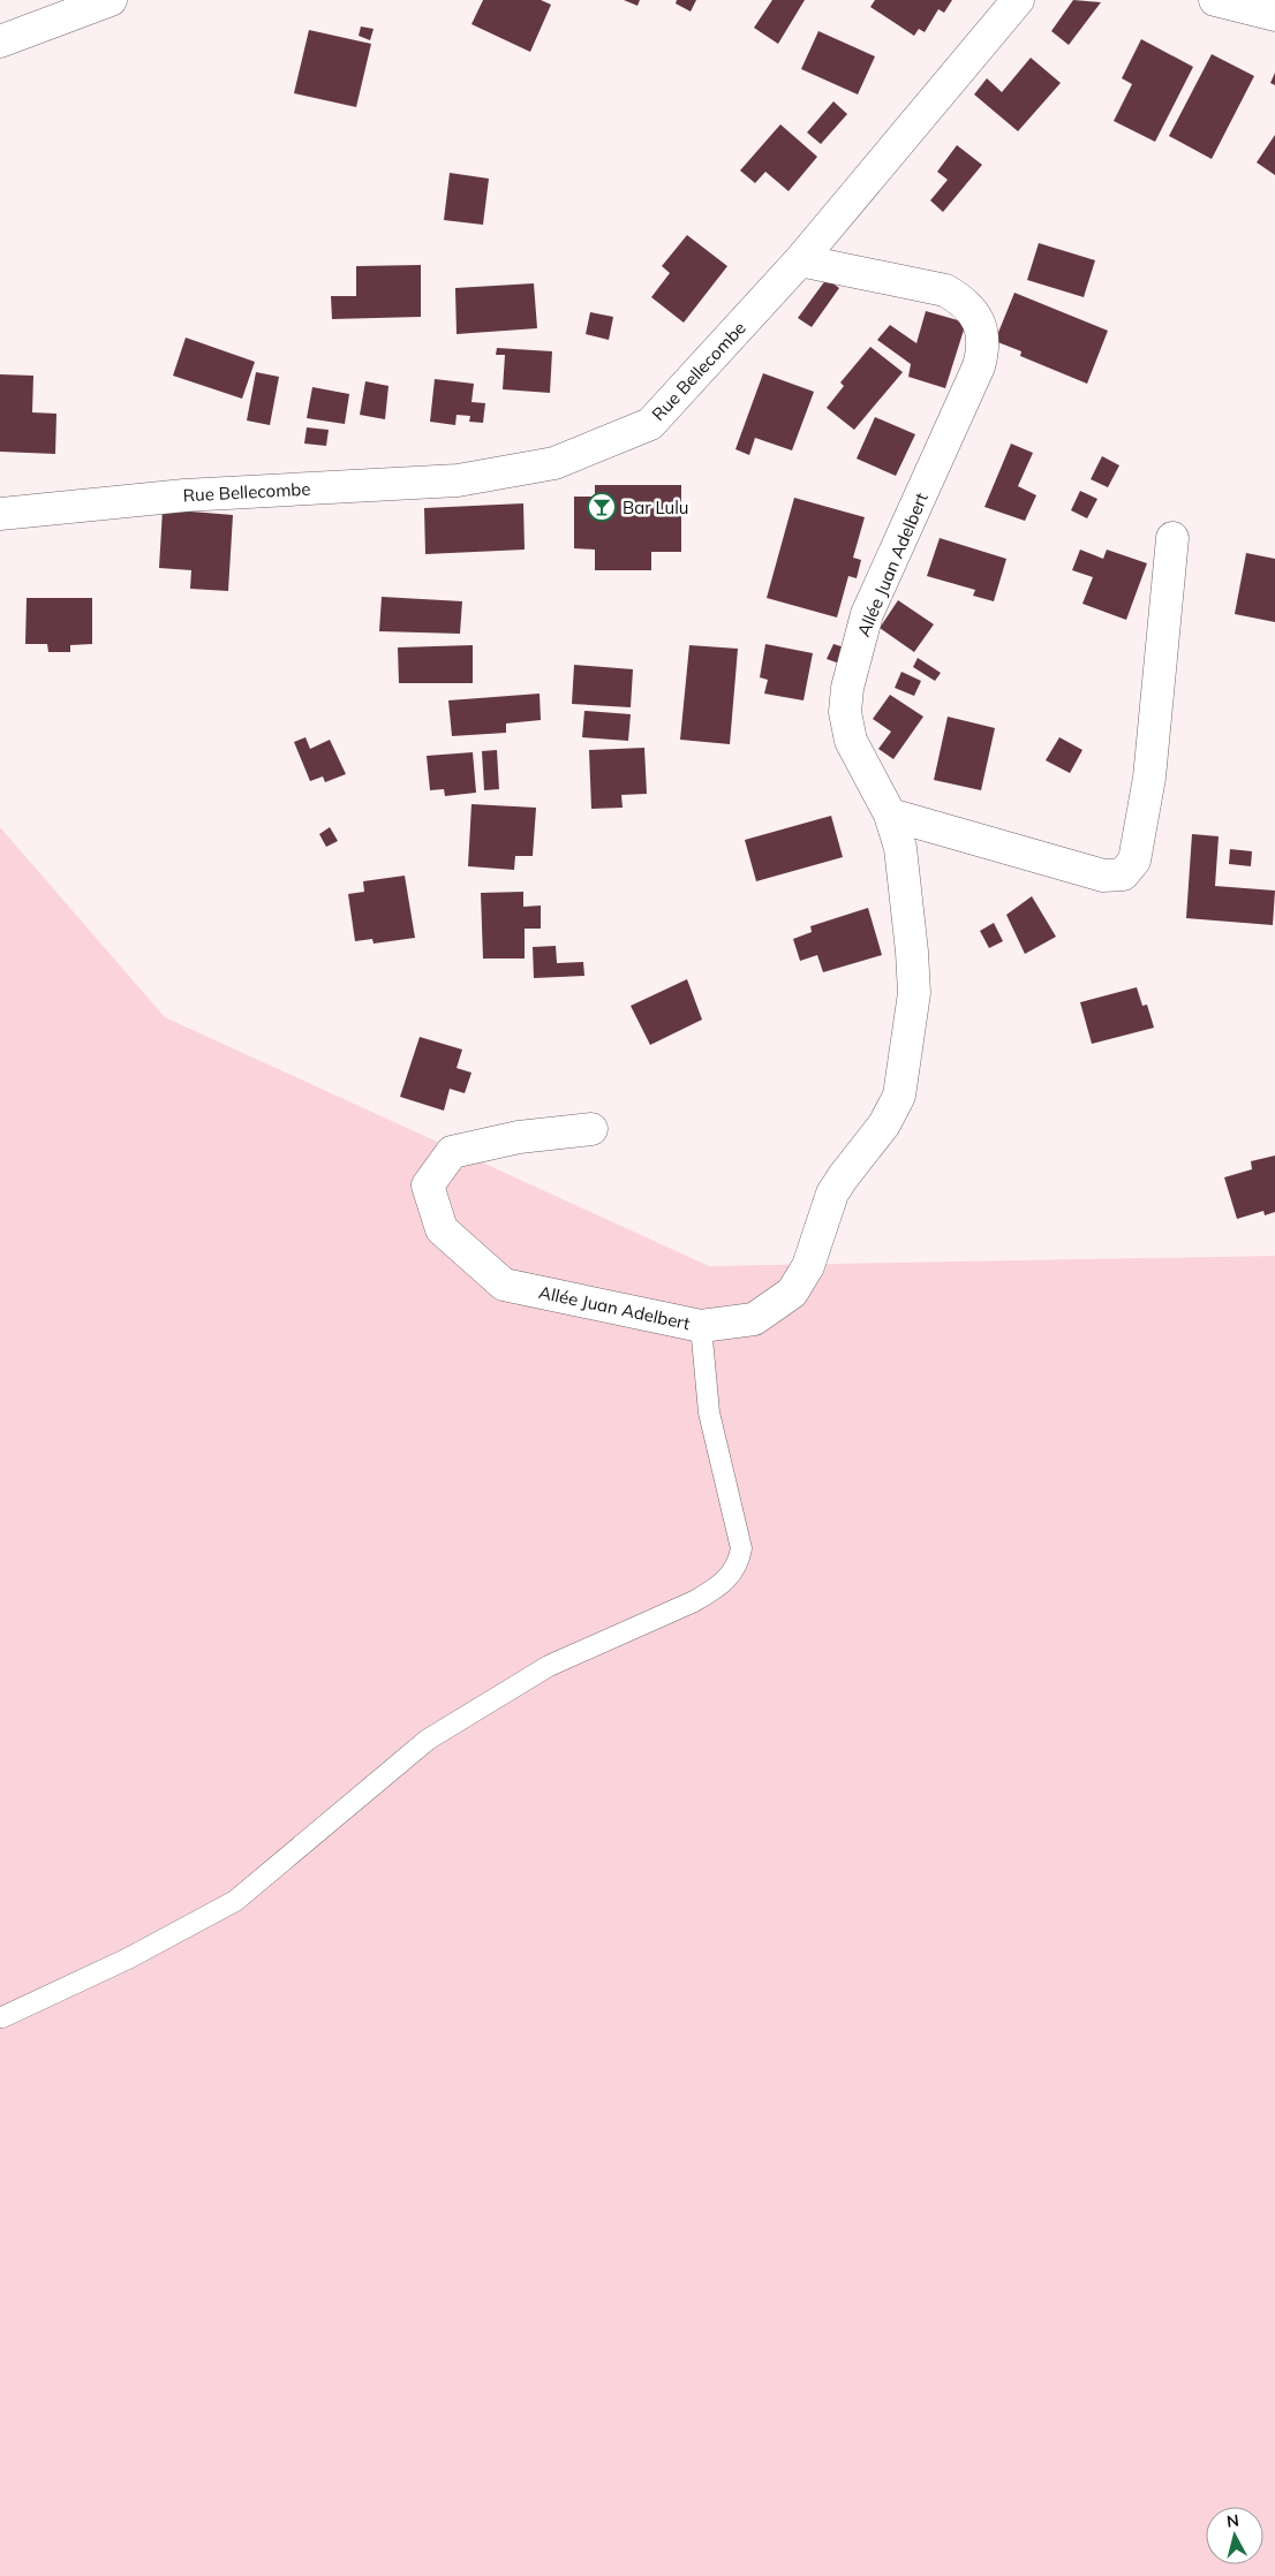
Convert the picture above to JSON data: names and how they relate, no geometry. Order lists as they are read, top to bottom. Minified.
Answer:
{"streets":{"street":["Rue Bellecombe","Allée Juan Adelbert"]},"crossings":[["Rue Bellecombe","Allée Juan Adelbert"]],"places":{"bar":["Bar Lulu"]},"north":"top"}
